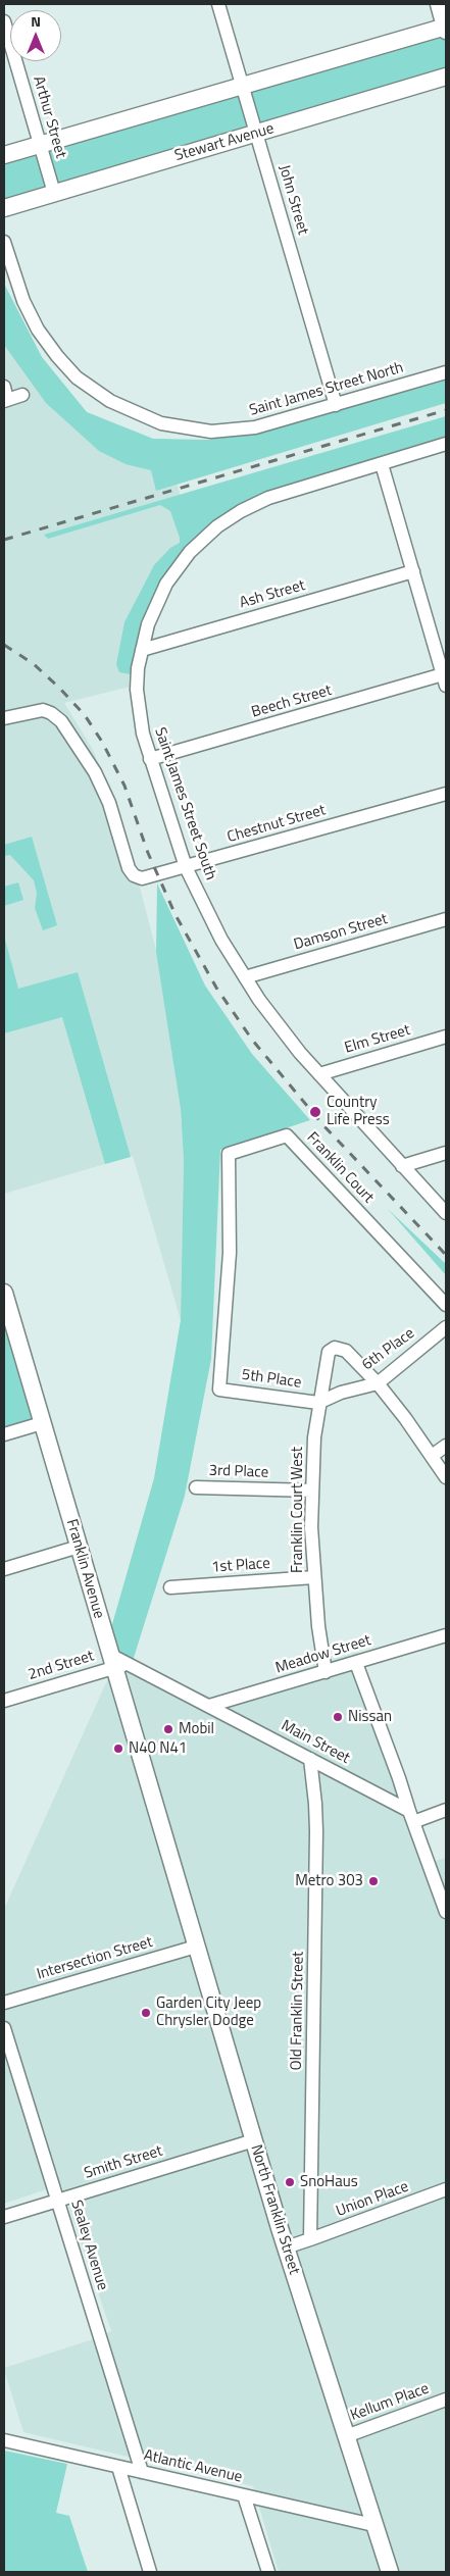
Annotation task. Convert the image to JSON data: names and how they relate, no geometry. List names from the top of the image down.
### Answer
{
  "streets": {
    "main road": ["Stewart Avenue", "Franklin Avenue", "North Franklin Street"],
    "street": [
      "Arthur Street",
      "John Street",
      "Saint James Street North",
      "Ash Street",
      "Beech Street",
      "Saint James Street South",
      "Chestnut Street",
      "Damson Street",
      "Elm Street",
      "Franklin Court",
      "6th Place",
      "5th Place",
      "3rd Place",
      "Franklin Court West",
      "1st Place",
      "Meadow Street",
      "2nd Street",
      "Main Street",
      "Intersection Street",
      "Old Franklin Street",
      "Smith Street",
      "Union Place",
      "Sealey Avenue",
      "Kellum Place",
      "Atlantic Avenue"
    ]
  },
  "crossings": [
    ["Arthur Street", "Stewart Avenue"],
    ["Stewart Avenue", "John Street"],
    ["John Street", "Saint James Street North"],
    ["Ash Street", "Saint James Street South"],
    ["Beech Street", "Saint James Street South"],
    ["Saint James Street South", "Chestnut Street"],
    ["Saint James Street South", "Damson Street"],
    ["Saint James Street South", "Elm Street"],
    ["Franklin Court", "5th Place"],
    ["6th Place", "5th Place"],
    ["6th Place", "Franklin Court West"],
    ["5th Place", "Franklin Court West"],
    ["3rd Place", "Franklin Court West"],
    ["Franklin Court West", "1st Place"],
    ["Franklin Court West", "Meadow Street"],
    ["Franklin Avenue", "2nd Street"],
    ["Franklin Avenue", "Main Street"],
    ["Franklin Avenue", "North Franklin Street"],
    ["Meadow Street", "Main Street"],
    ["2nd Street", "Main Street"],
    ["Main Street", "Old Franklin Street"],
    ["Intersection Street", "North Franklin Street"],
    ["Old Franklin Street", "Union Place"],
    ["Smith Street", "North Franklin Street"],
    ["Smith Street", "Sealey Avenue"],
    ["North Franklin Street", "Kellum Place"],
    ["North Franklin Street", "Atlantic Avenue"],
    ["Sealey Avenue", "Atlantic Avenue"]
  ],
  "places": [
    "Country Life Press",
    "Nissan",
    "Mobil",
    "N40 N41",
    "Metro 303",
    "Garden City Jeep Chrysler Dodge",
    "SnoHaus"
  ],
  "north": "top"
}
